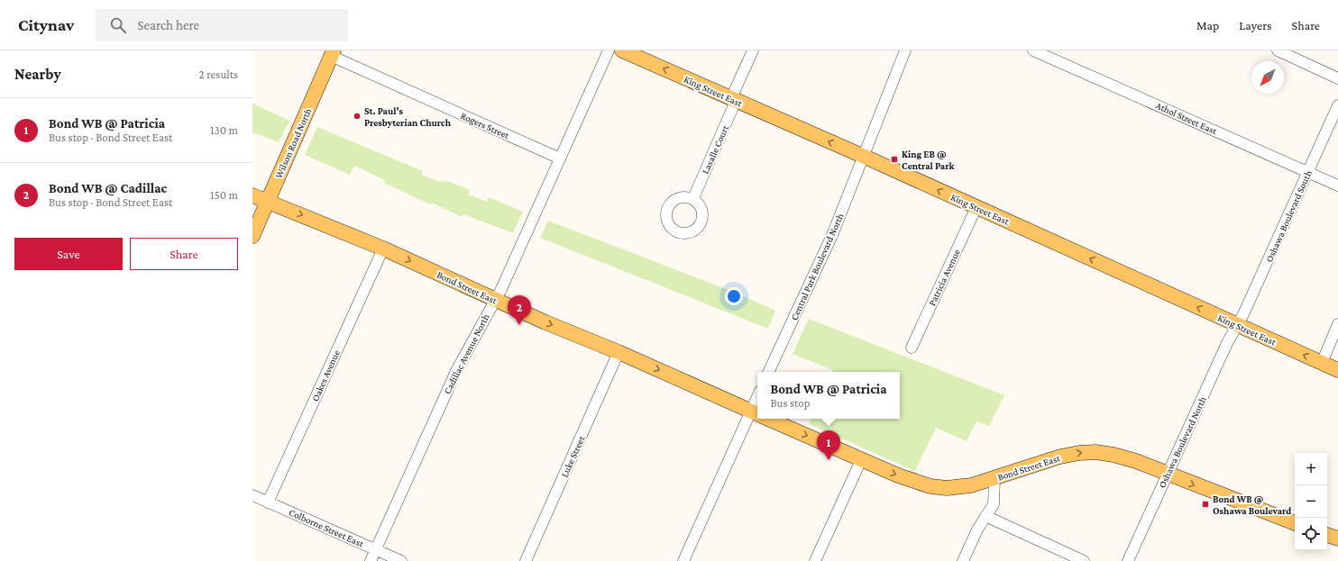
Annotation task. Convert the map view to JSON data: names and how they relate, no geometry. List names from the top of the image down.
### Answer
{
  "streets": {
    "main road": ["King Street East", "Wilson Road North", "Bond Street East"],
    "street": [
      "Athol Street East",
      "Rogers Street",
      "Lasalle Court",
      "Oshawa Boulevard South",
      "Central Park Boulevard North",
      "Patricia Avenue",
      "Cadillac Avenue North",
      "Oakes Avenue",
      "Oshawa Boulevard North",
      "Luke Street",
      "Colborne Street East"
    ]
  },
  "crossings": [
    ["King Street East", "Lasalle Court"],
    ["King Street East", "Oshawa Boulevard South"],
    ["King Street East", "Central Park Boulevard North"],
    ["King Street East", "Patricia Avenue"],
    ["King Street East", "Oshawa Boulevard North"],
    ["Athol Street East", "Oshawa Boulevard South"],
    ["Rogers Street", "Wilson Road North"],
    ["Rogers Street", "Cadillac Avenue North"],
    ["Wilson Road North", "Bond Street East"],
    ["Oshawa Boulevard South", "Oshawa Boulevard North"],
    ["Bond Street East", "Cadillac Avenue North"],
    ["Bond Street East", "Oakes Avenue"],
    ["Bond Street East", "Oshawa Boulevard North"],
    ["Bond Street East", "Luke Street"],
    ["Cadillac Avenue North", "Colborne Street East"],
    ["Oakes Avenue", "Colborne Street East"]
  ],
  "one_way": ["King Street East", "Bond Street East"],
  "places": {
    "other": ["St. Paul's Presbyterian Church"],
    "transit": ["King EB @ Central Park", "Bond WB @ Oshawa Boulevard"]
  },
  "north": "bottom left",
  "page": {
    "header": "Citynav",
    "search": "Search here",
    "nav": ["Map", "Layers", "Share"],
    "heading": ["Nearby", "2 results"],
    "list": [
      {
        "mark": "1",
        "name": "Bond WB @ Patricia",
        "note": "Bus stop · Bond Street East",
        "value": "130 m"
      },
      {
        "mark": "2",
        "name": "Bond WB @ Cadillac",
        "note": "Bus stop · Bond Street East",
        "value": "150 m"
      }
    ],
    "buttons": ["Save", "Share"],
    "pins": ["2", "1"],
    "popup": ["Bond WB @ Patricia", "Bus stop"],
    "map_buttons": ["+", "−"]
  }
}
